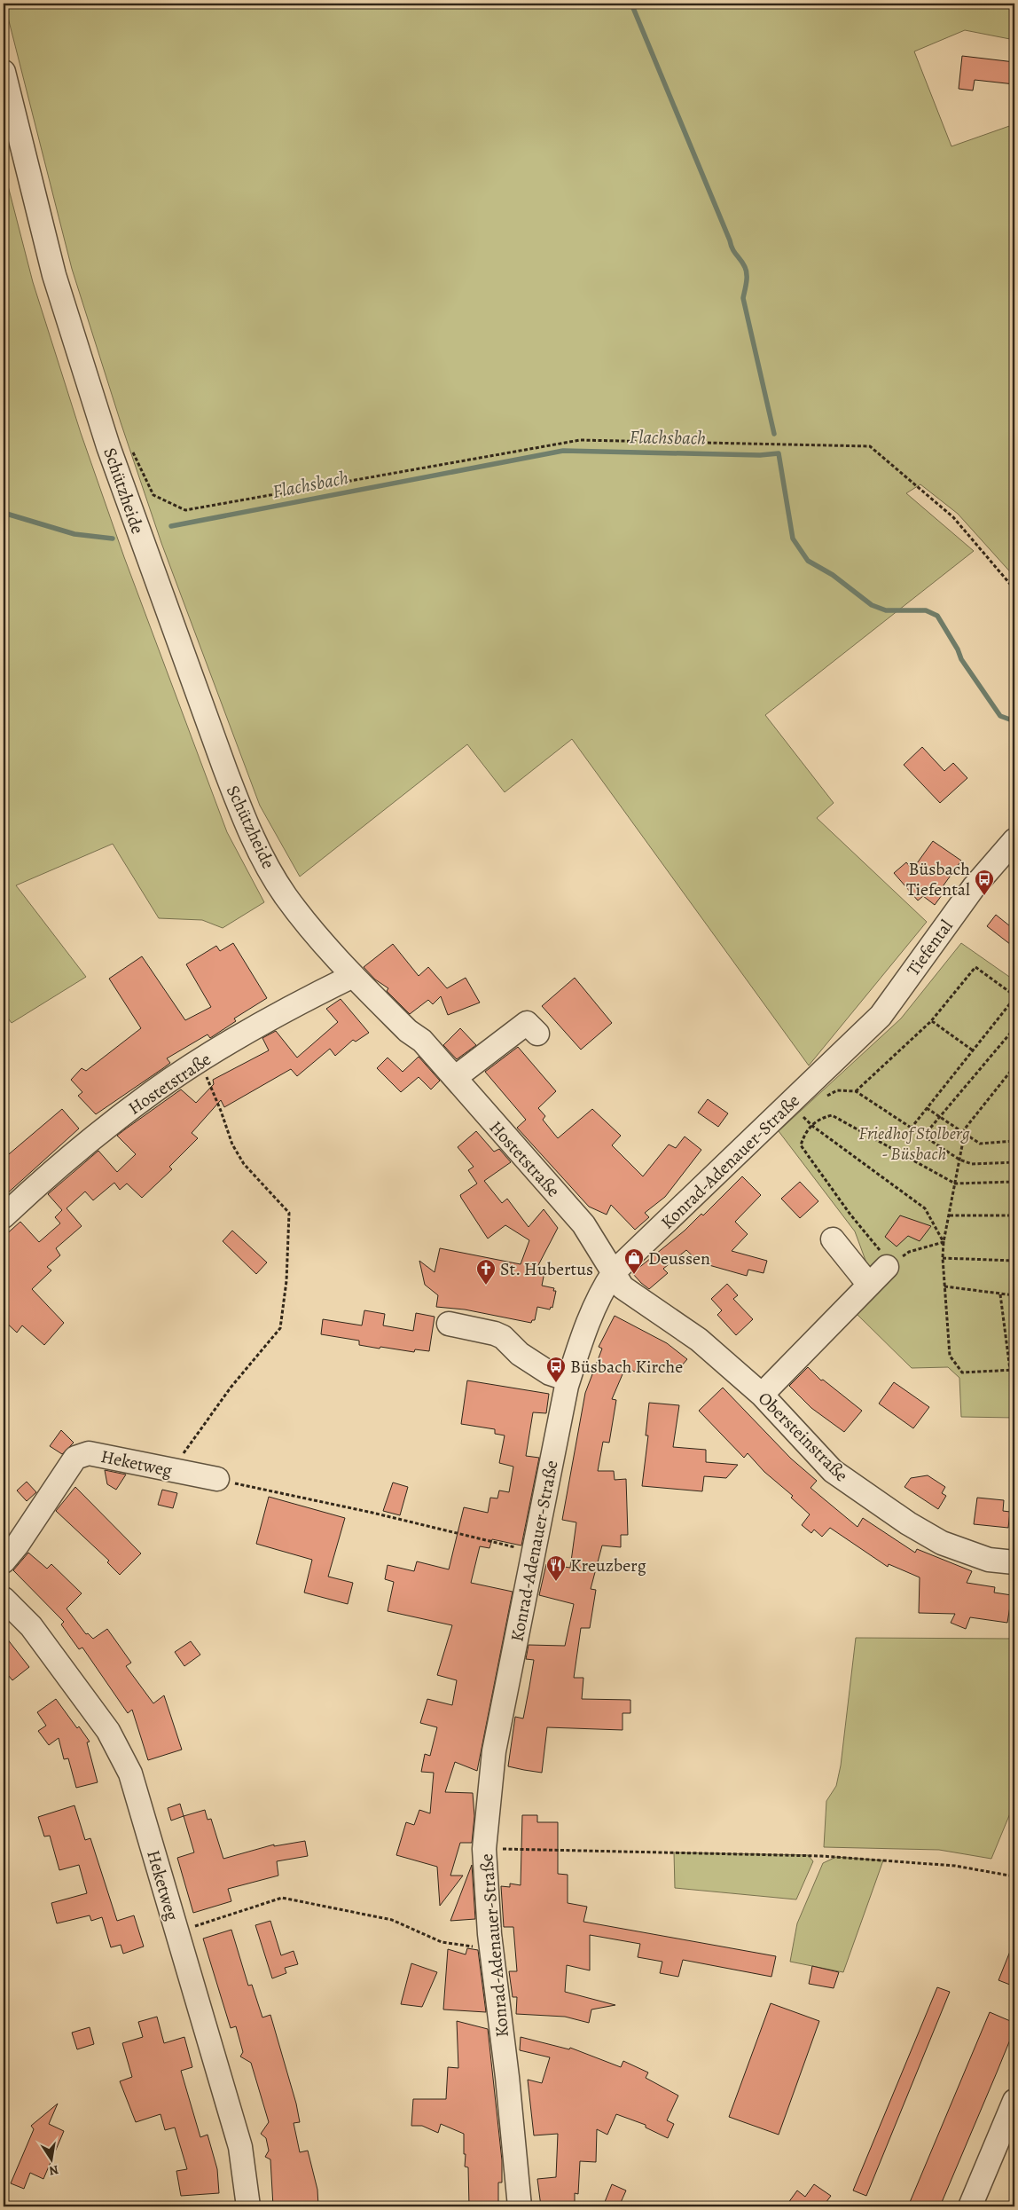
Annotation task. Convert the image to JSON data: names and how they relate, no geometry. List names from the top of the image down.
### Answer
{
  "streets": {
    "street": [
      "Schützheide",
      "Tiefental",
      "Hostetstraße",
      "Konrad-Adenauer-Straße",
      "Obersteinstraße",
      "Heketweg"
    ]
  },
  "crossings": [
    ["Schützheide", "Hostetstraße"],
    ["Tiefental", "Konrad-Adenauer-Straße"],
    ["Hostetstraße", "Konrad-Adenauer-Straße"],
    ["Hostetstraße", "Obersteinstraße"],
    ["Konrad-Adenauer-Straße", "Obersteinstraße"]
  ],
  "water": ["Flachsbach"],
  "parks": ["Friedhof Stolberg - Büsbach"],
  "places": {
    "bus stop": ["Büsbach Tiefental", "Büsbach Kirche"],
    "shop": ["Deussen"],
    "church": ["St. Hubertus"],
    "restaurant": ["Kreuzberg"]
  },
  "north": "bottom"
}
